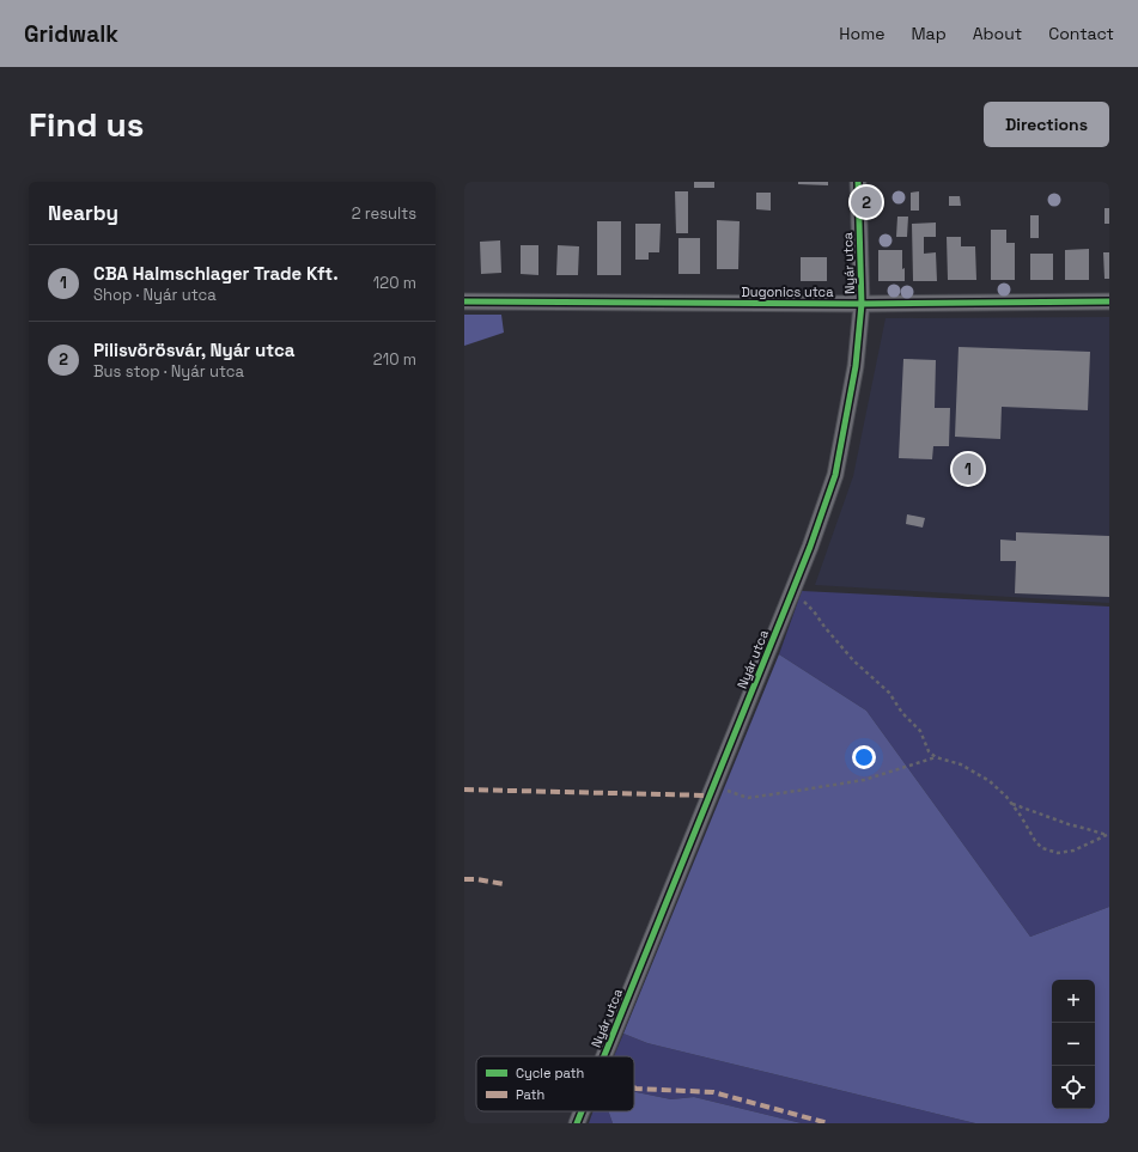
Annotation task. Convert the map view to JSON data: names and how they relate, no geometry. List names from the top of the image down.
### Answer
{
  "streets": {
    "street": ["Nyár utca", "Dugonics utca"]
  },
  "crossings": [
    ["Nyár utca", "Dugonics utca"]
  ],
  "legend": ["Cycle path", "Path"],
  "page": {
    "header": "Gridwalk",
    "nav": [
      "Home",
      "Map",
      "About",
      "Contact"
    ],
    "buttons": "Directions",
    "title": "Find us",
    "heading": ["Nearby", "2 results"],
    "pins": ["2", "1"],
    "list": [
      {
        "mark": "1",
        "name": "CBA Halmschlager Trade Kft.",
        "note": "Shop · Nyár utca",
        "value": "120 m"
      },
      {
        "mark": "2",
        "name": "Pilisvörösvár, Nyár utca",
        "note": "Bus stop · Nyár utca",
        "value": "210 m"
      }
    ],
    "map_buttons": ["+", "−"]
  }
}
